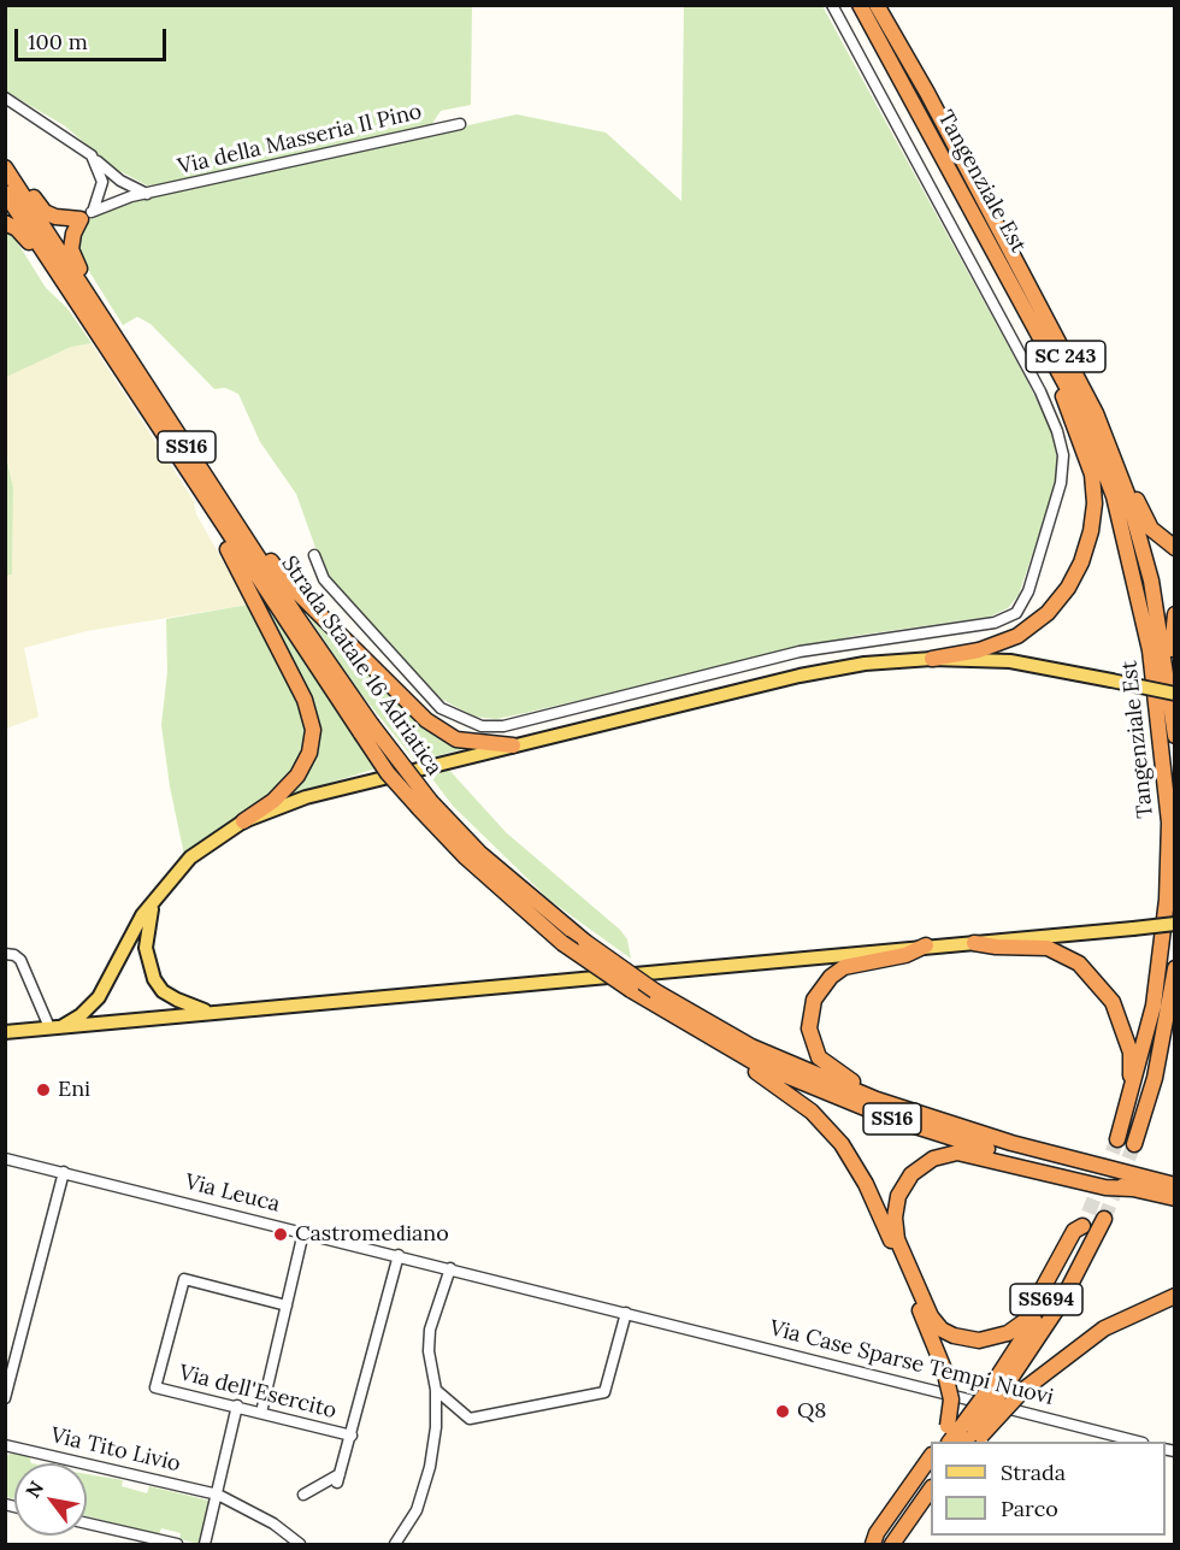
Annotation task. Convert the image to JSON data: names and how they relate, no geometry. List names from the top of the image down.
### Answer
{
  "streets": {
    "highway": [
      "Tangenziale Est",
      "SC 243",
      "SS16",
      "Strada Statale 16 Adriatica",
      "SS694"
    ],
    "street": [
      "Via della Masseria Il Pino",
      "Via Leuca",
      "Via Case Sparse Tempi Nuovi",
      "Via dell'Esercito",
      "Via Tito Livio"
    ]
  },
  "crossings": [
    ["Strada Statale 16 Adriatica", "SS694"],
    ["Via Leuca", "Via Case Sparse Tempi Nuovi"]
  ],
  "places": ["Eni", "Castromediano", "Q8"],
  "legend": ["Strada", "Parco"],
  "scale_bar": "100 m",
  "north": "top left"
}
